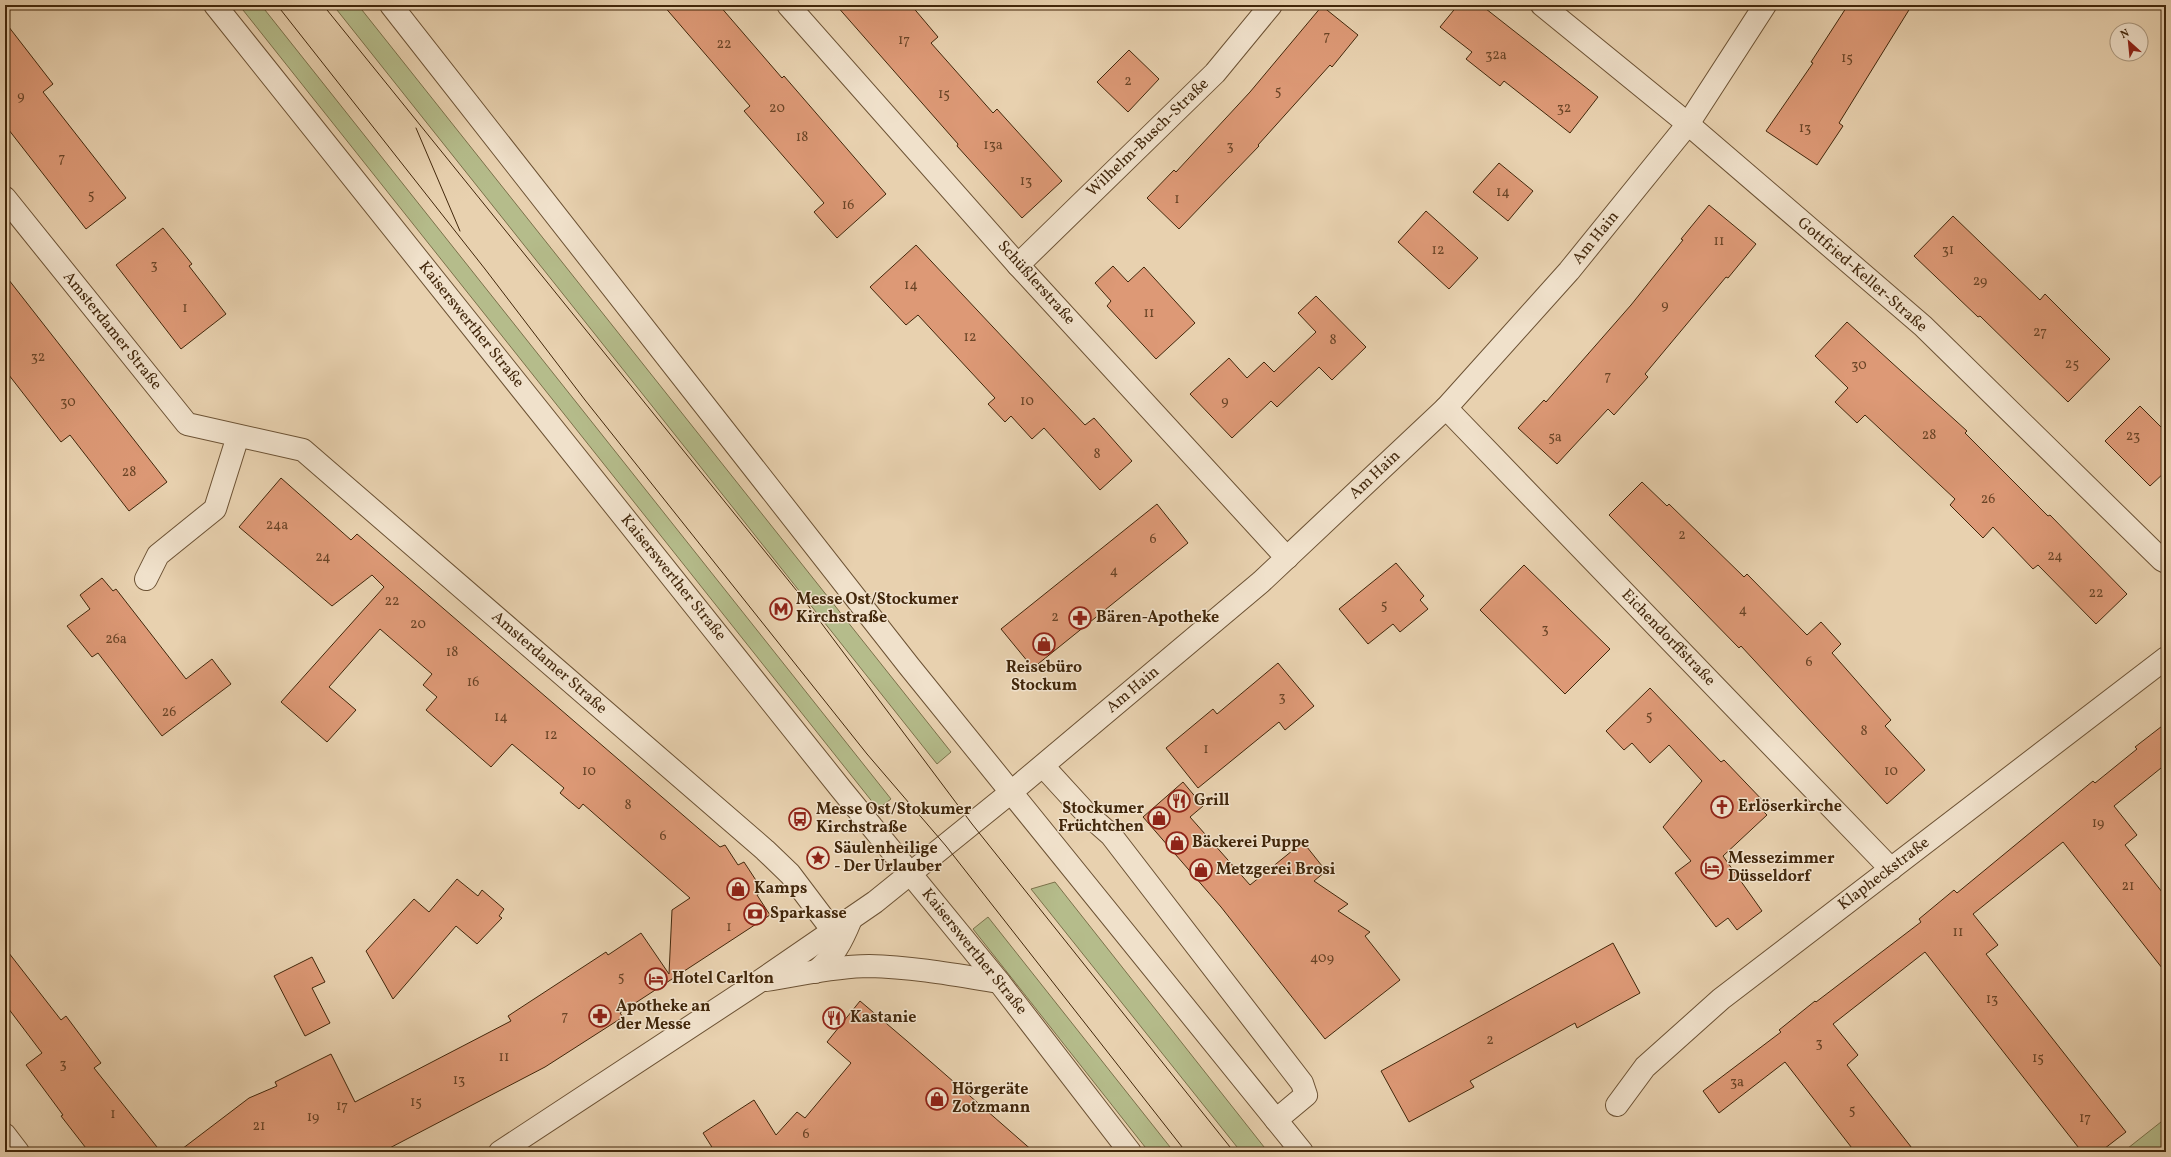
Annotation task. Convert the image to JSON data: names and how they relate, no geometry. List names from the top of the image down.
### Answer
{
  "streets": {
    "street": [
      "Wilhelm-Busch-Straße",
      "Am Hain",
      "Gottfried-Keller-Straße",
      "Schüßlerstraße",
      "Kaiserswerther Straße",
      "Amsterdamer Straße",
      "Eichendorffstraße",
      "Klapheckstraße"
    ]
  },
  "crossings": [
    ["Wilhelm-Busch-Straße", "Schüßlerstraße"],
    ["Am Hain", "Gottfried-Keller-Straße"],
    ["Am Hain", "Schüßlerstraße"],
    ["Am Hain", "Kaiserswerther Straße"],
    ["Am Hain", "Amsterdamer Straße"],
    ["Am Hain", "Eichendorffstraße"],
    ["Eichendorffstraße", "Klapheckstraße"]
  ],
  "places": {
    "metro station": ["Messe Ost/Stockumer Kirchstraße"],
    "pharmacy": ["Bären-Apotheke", "Apotheke an der Messe"],
    "shop": [
      "Reisebüro Stockum",
      "Stockumer Früchtchen",
      "Bäckerei Puppe",
      "Metzgerei Brosi",
      "Kamps",
      "Hörgeräte Zotzmann"
    ],
    "restaurant": ["Grill", "Kastanie"],
    "church": ["Erlöserkirche"],
    "bus stop": ["Messe Ost/Stokumer Kirchstraße"],
    "place": ["Säulenheilige - Der Urlauber"],
    "hotel": ["Messezimmer Düsseldorf", "Hotel Carlton"],
    "bank": ["Sparkasse"]
  },
  "house_numbers": [
    "7",
    "17",
    "22",
    "32a",
    "15",
    "2",
    "5",
    "15",
    "9",
    "20",
    "32",
    "13",
    "18",
    "13a",
    "3",
    "7",
    "13",
    "14",
    "5",
    "1",
    "16",
    "11",
    "12",
    "31",
    "3",
    "29",
    "14",
    "9",
    "1",
    "11",
    "27",
    "12",
    "8",
    "32",
    "25",
    "30",
    "7",
    "10",
    "9",
    "30",
    "28",
    "23",
    "5a",
    "8",
    "28",
    "26",
    "24a",
    "2",
    "6",
    "24",
    "24",
    "4",
    "22",
    "22",
    "5",
    "4",
    "2",
    "20",
    "3",
    "26a",
    "18",
    "6",
    "16",
    "3",
    "26",
    "5",
    "14",
    "8",
    "12",
    "1",
    "10",
    "10",
    "8",
    "19",
    "6",
    "21",
    "1",
    "11",
    "409",
    "5",
    "13",
    "7",
    "2",
    "3",
    "11",
    "15",
    "3",
    "13",
    "3a",
    "15",
    "17",
    "5",
    "1",
    "19",
    "17",
    "21",
    "6"
  ],
  "north": "top left"
}
